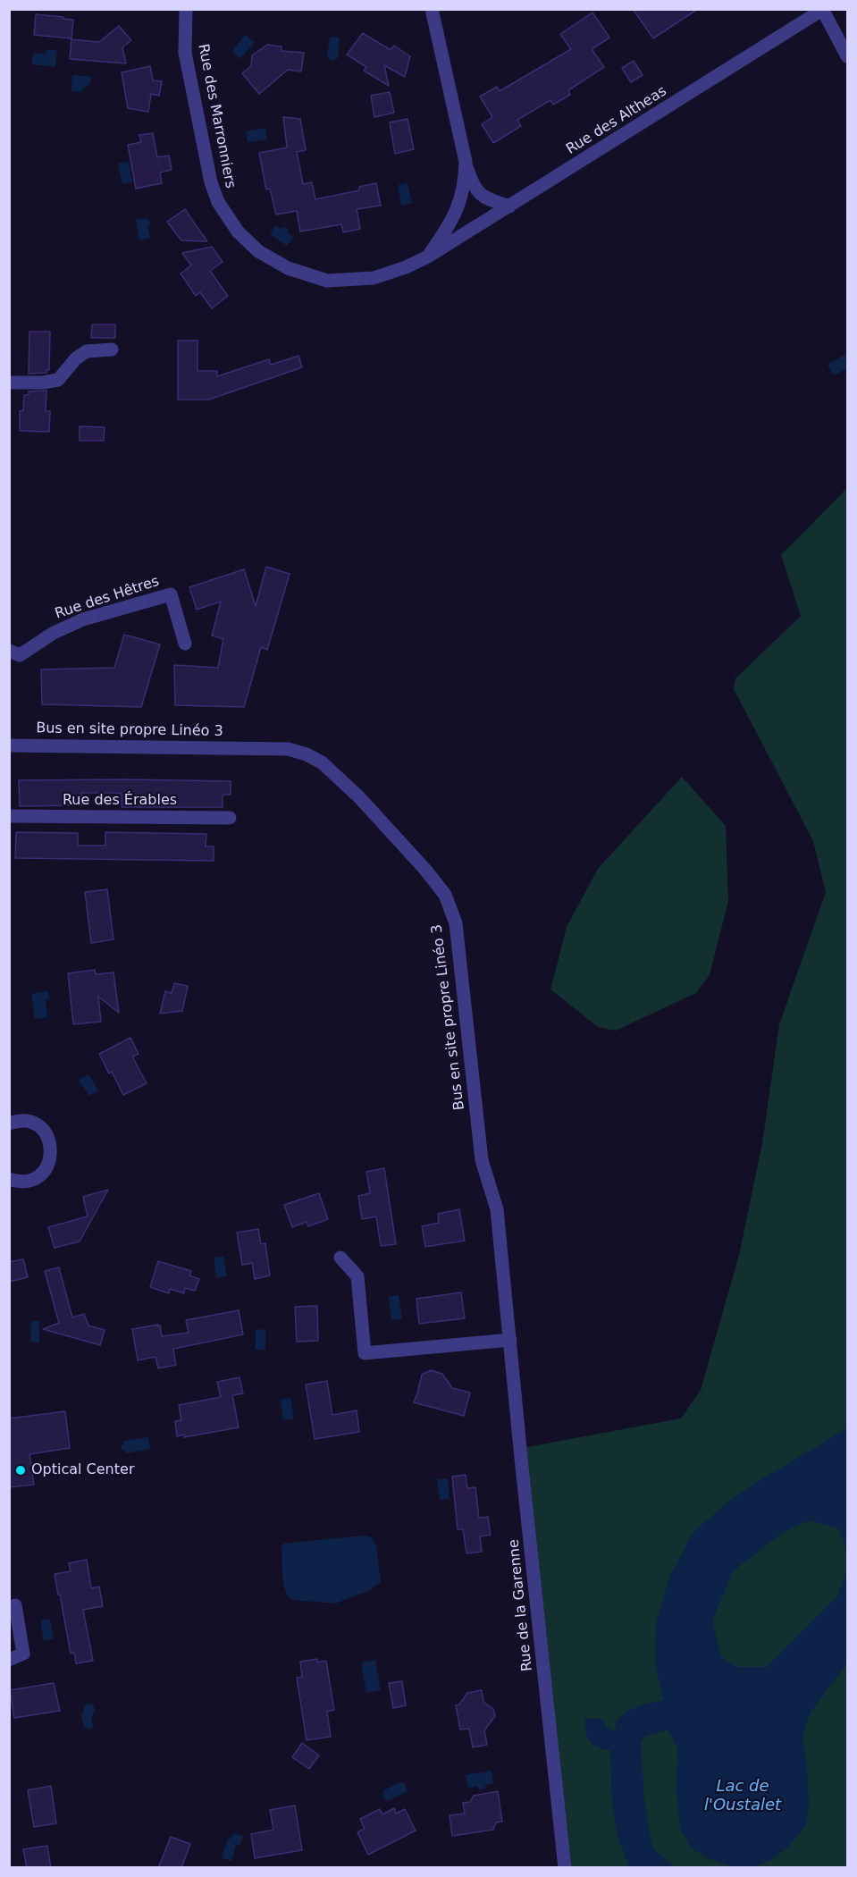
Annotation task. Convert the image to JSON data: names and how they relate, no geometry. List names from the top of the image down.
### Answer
{
  "streets": {
    "street": [
      "Rue des Marronniers",
      "Rue des Altheas",
      "Rue des Hêtres",
      "Bus en site propre Linéo 3",
      "Rue des Érables",
      "Rue de la Garenne"
    ]
  },
  "crossings": [
    ["Rue des Marronniers", "Rue des Altheas"],
    ["Bus en site propre Linéo 3", "Rue de la Garenne"]
  ],
  "water": ["Lac de l'Oustalet"],
  "places": ["Optical Center"]
}
